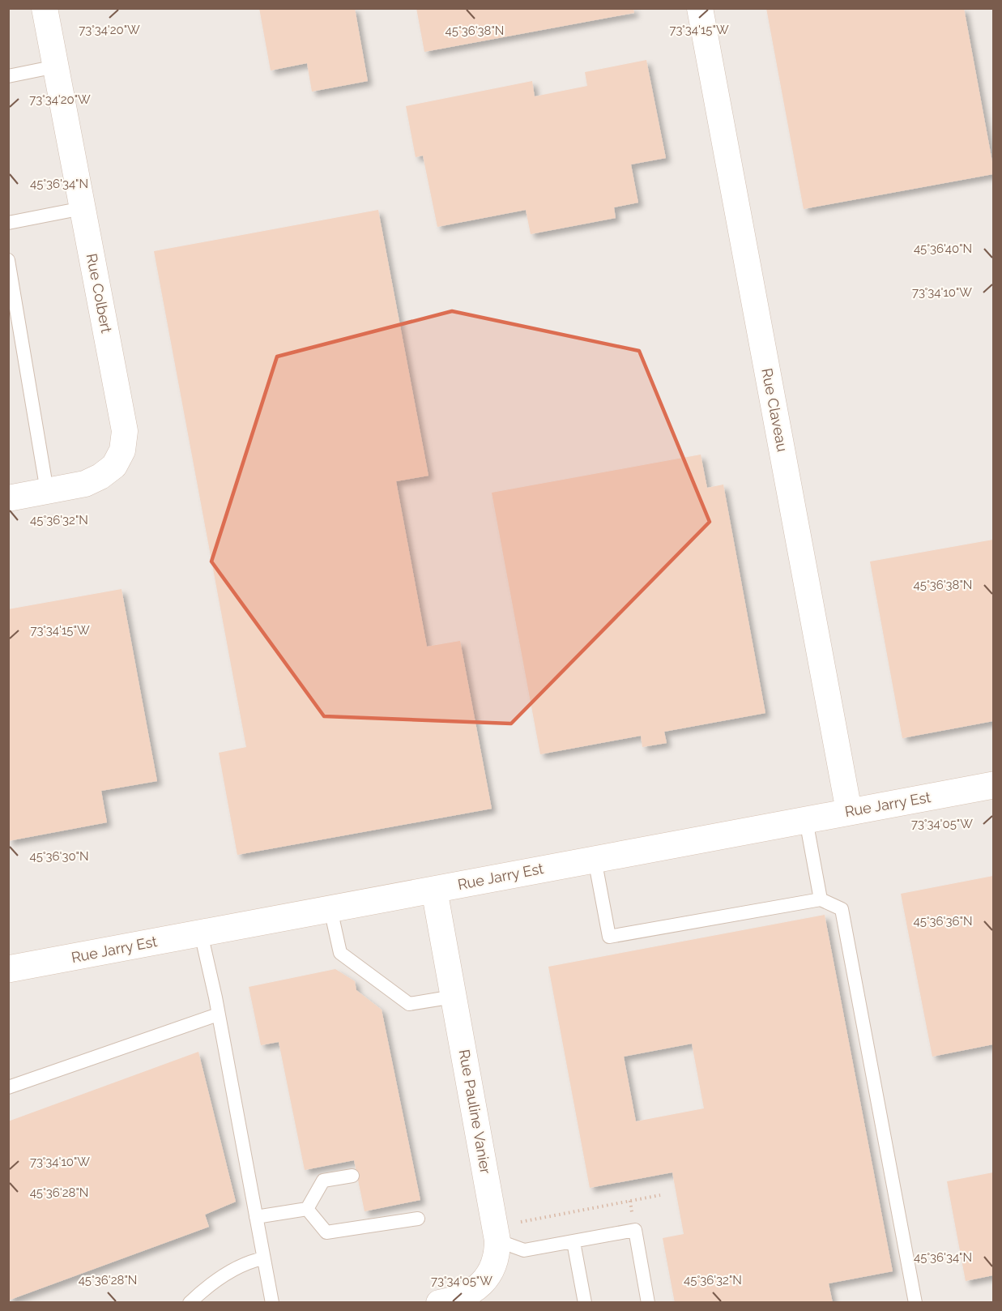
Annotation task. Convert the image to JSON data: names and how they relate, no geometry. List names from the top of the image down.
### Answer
{
  "streets": {
    "street": [
      "Rue Colbert",
      "Rue Claveau",
      "Rue Jarry Est",
      "Rue Pauline Vanier"
    ]
  },
  "crossings": [
    ["Rue Claveau", "Rue Jarry Est"],
    ["Rue Jarry Est", "Rue Pauline Vanier"]
  ],
  "coordinates": [
    "73°34'20\"W",
    "73°34'15\"W",
    "45°36'38\"N",
    "45°36'34\"N",
    "45°36'40\"N",
    "73°34'10\"W",
    "45°36'32\"N",
    "73°34'05\"W",
    "45°36'30\"N",
    "45°36'36\"N",
    "45°36'28\"N"
  ]
}
